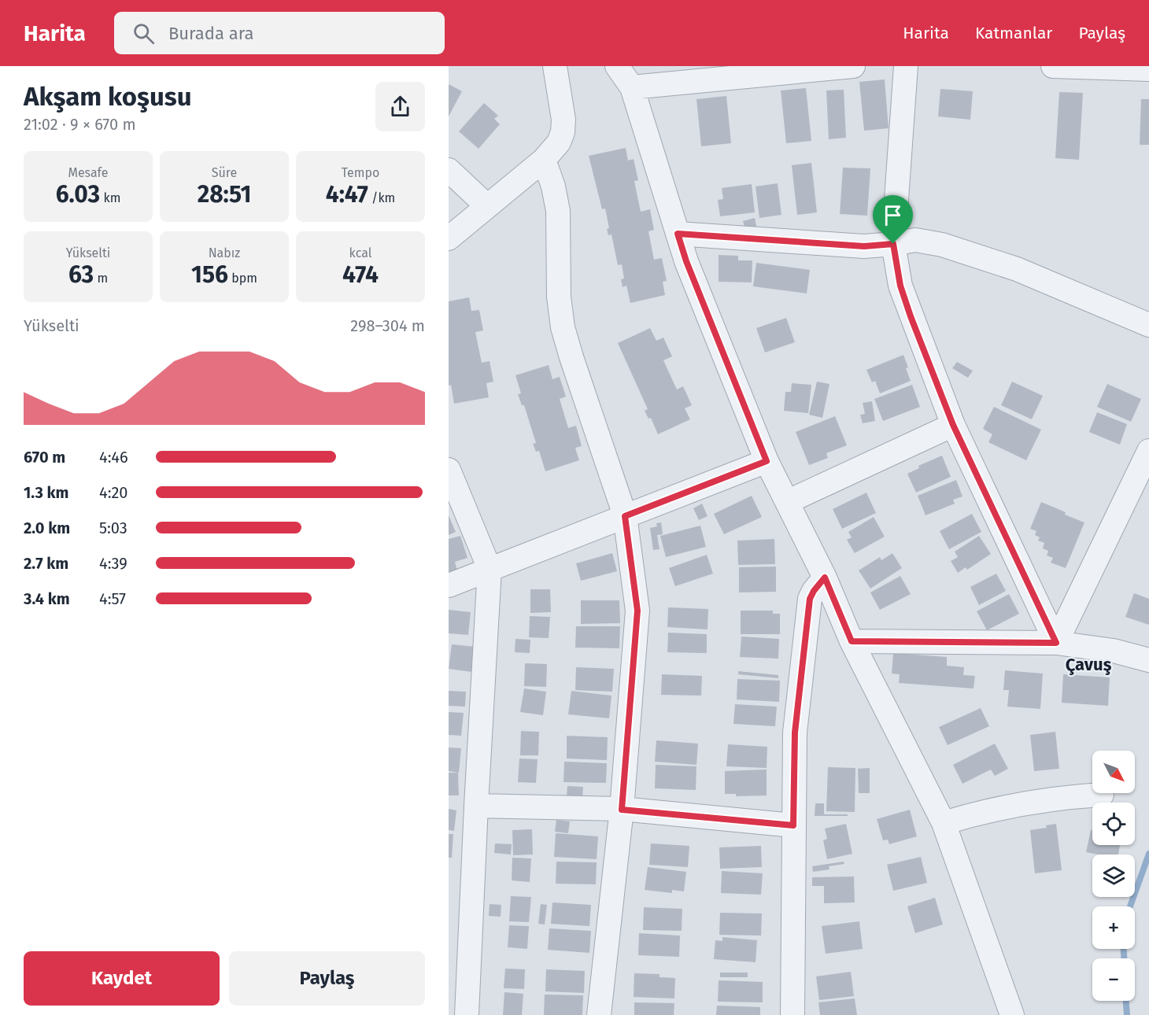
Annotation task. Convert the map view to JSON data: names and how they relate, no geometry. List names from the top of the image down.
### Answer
{
  "districts": ["Çavuş"],
  "north": "bottom right",
  "page": {
    "header": "Harita",
    "search": "Burada ara",
    "nav": ["Harita", "Katmanlar", "Paylaş"],
    "heading": ["Akşam koşusu", "21:02 · 9 × 670 m"],
    "stats": [
      ["Mesafe", "6.03 km"],
      ["Süre", "28:51"],
      ["Tempo", "4:47 /km"],
      ["Yükselti", "63 m"],
      ["Nabız", "156 bpm"],
      ["kcal", "474"]
    ],
    "chart": ["Yükselti", "298–304 m"],
    "list": [
      {
        "name": "670 m",
        "note": "4:46"
      },
      {
        "name": "1.3 km",
        "note": "4:20"
      },
      {
        "name": "2.0 km",
        "note": "5:03"
      },
      {
        "name": "2.7 km",
        "note": "4:39"
      },
      {
        "name": "3.4 km",
        "note": "4:57"
      }
    ],
    "map_buttons": ["+", "−"],
    "buttons": ["Kaydet", "Paylaş"]
  }
}
